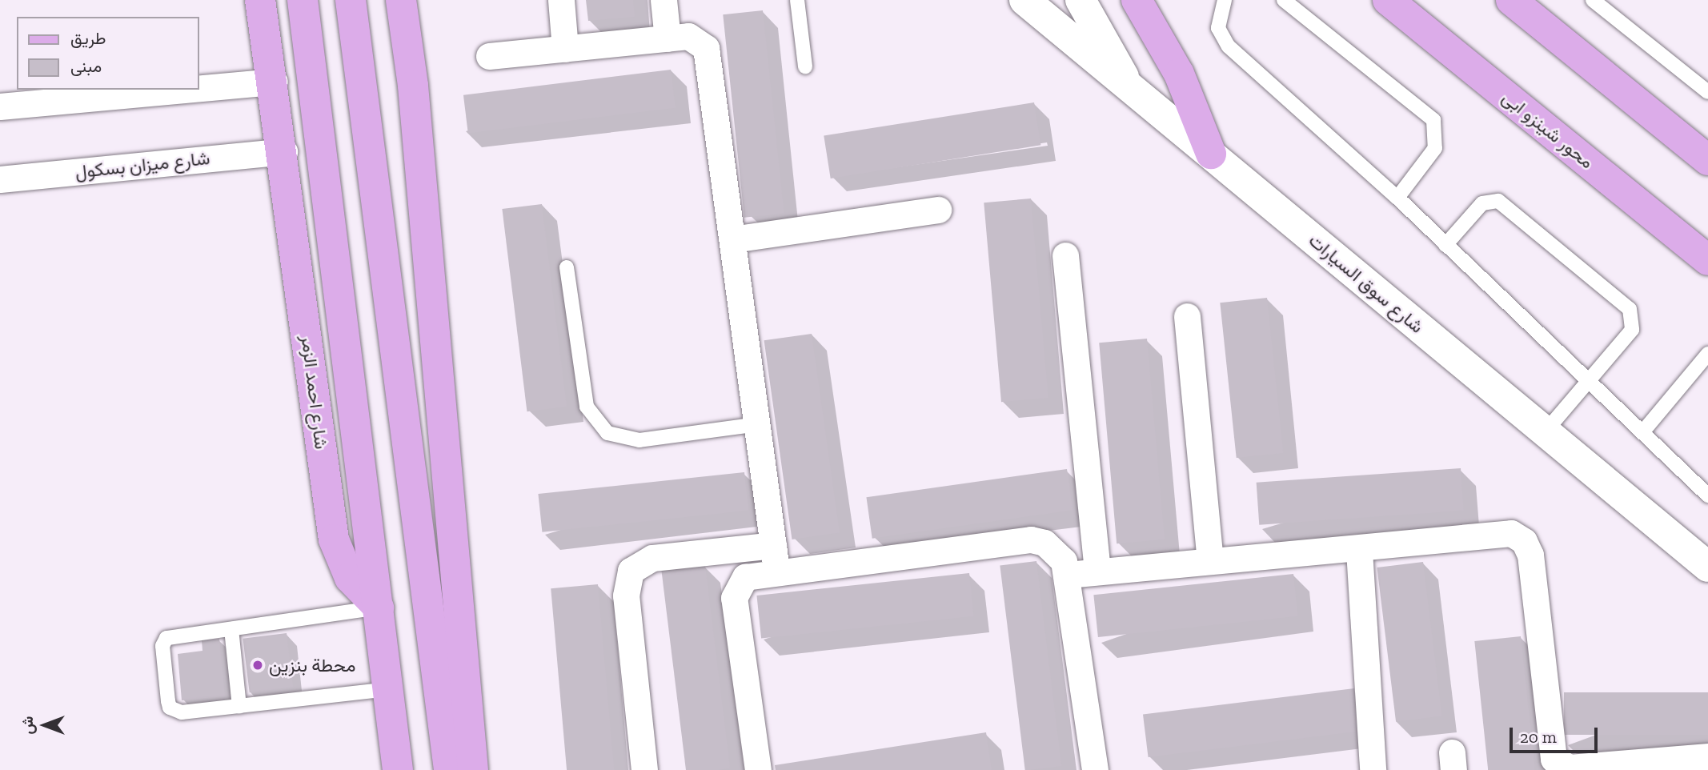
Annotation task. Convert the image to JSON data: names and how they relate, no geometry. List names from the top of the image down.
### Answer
{
  "streets": {
    "main road": ["محور شينزو ابى", "شارع احمد الزمر"],
    "street": ["شارع ميزان بسكول", "شارع سوق السيارات"]
  },
  "crossings": [
    ["شارع ميزان بسكول", "شارع احمد الزمر"]
  ],
  "places": ["محطة بنزين"],
  "legend": ["طريق", "مبنى"],
  "scale_bar": "20 m",
  "north": "left"
}
